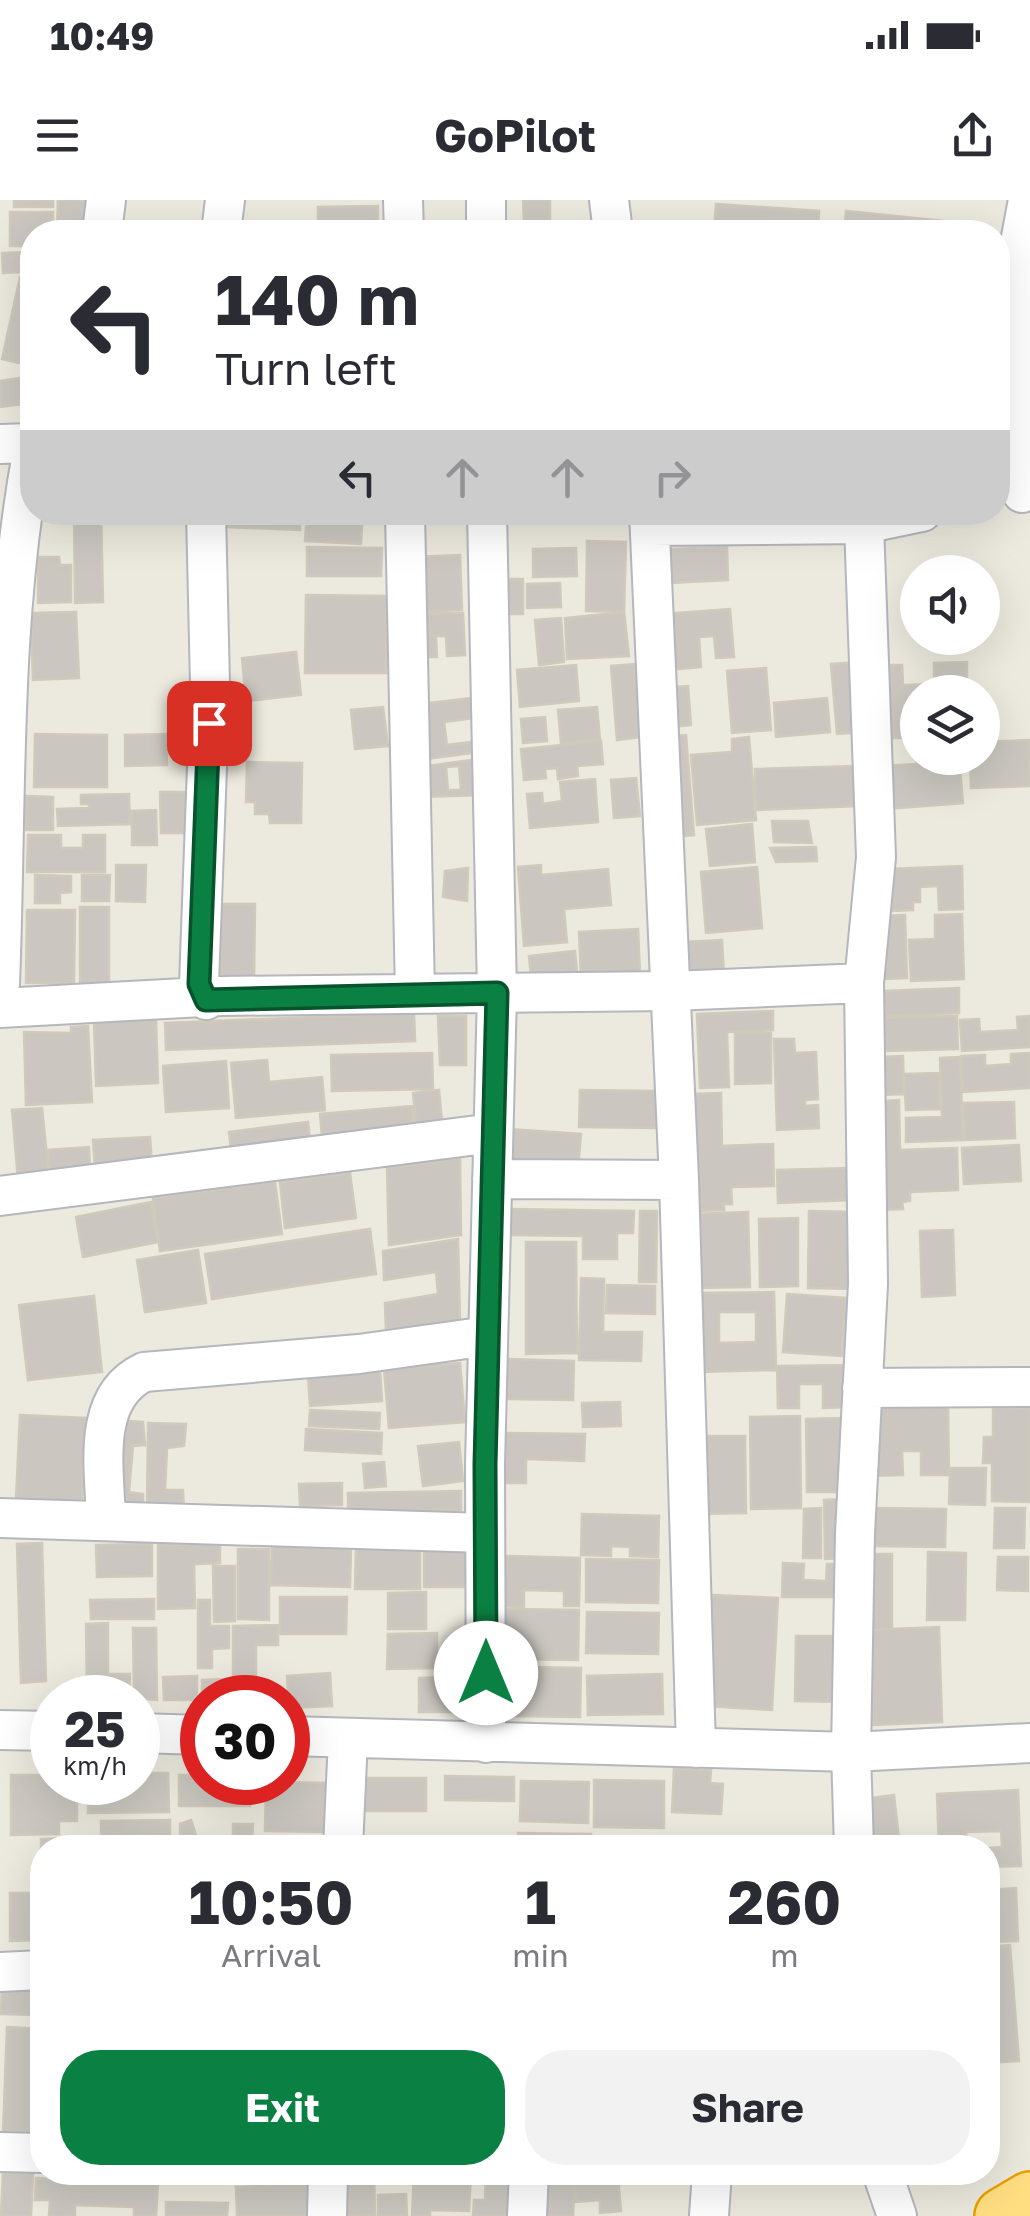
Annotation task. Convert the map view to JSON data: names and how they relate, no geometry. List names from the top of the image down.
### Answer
{
  "page": {
    "status": "10:49",
    "header": "GoPilot",
    "turn": ["140 m", "Turn left"],
    "speed": "25 km/h",
    "limit": "30",
    "eta": [
      "10:50",
      "Arrival",
      "1",
      "min",
      "260",
      "m"
    ],
    "buttons": ["Exit", "Share"]
  }
}
